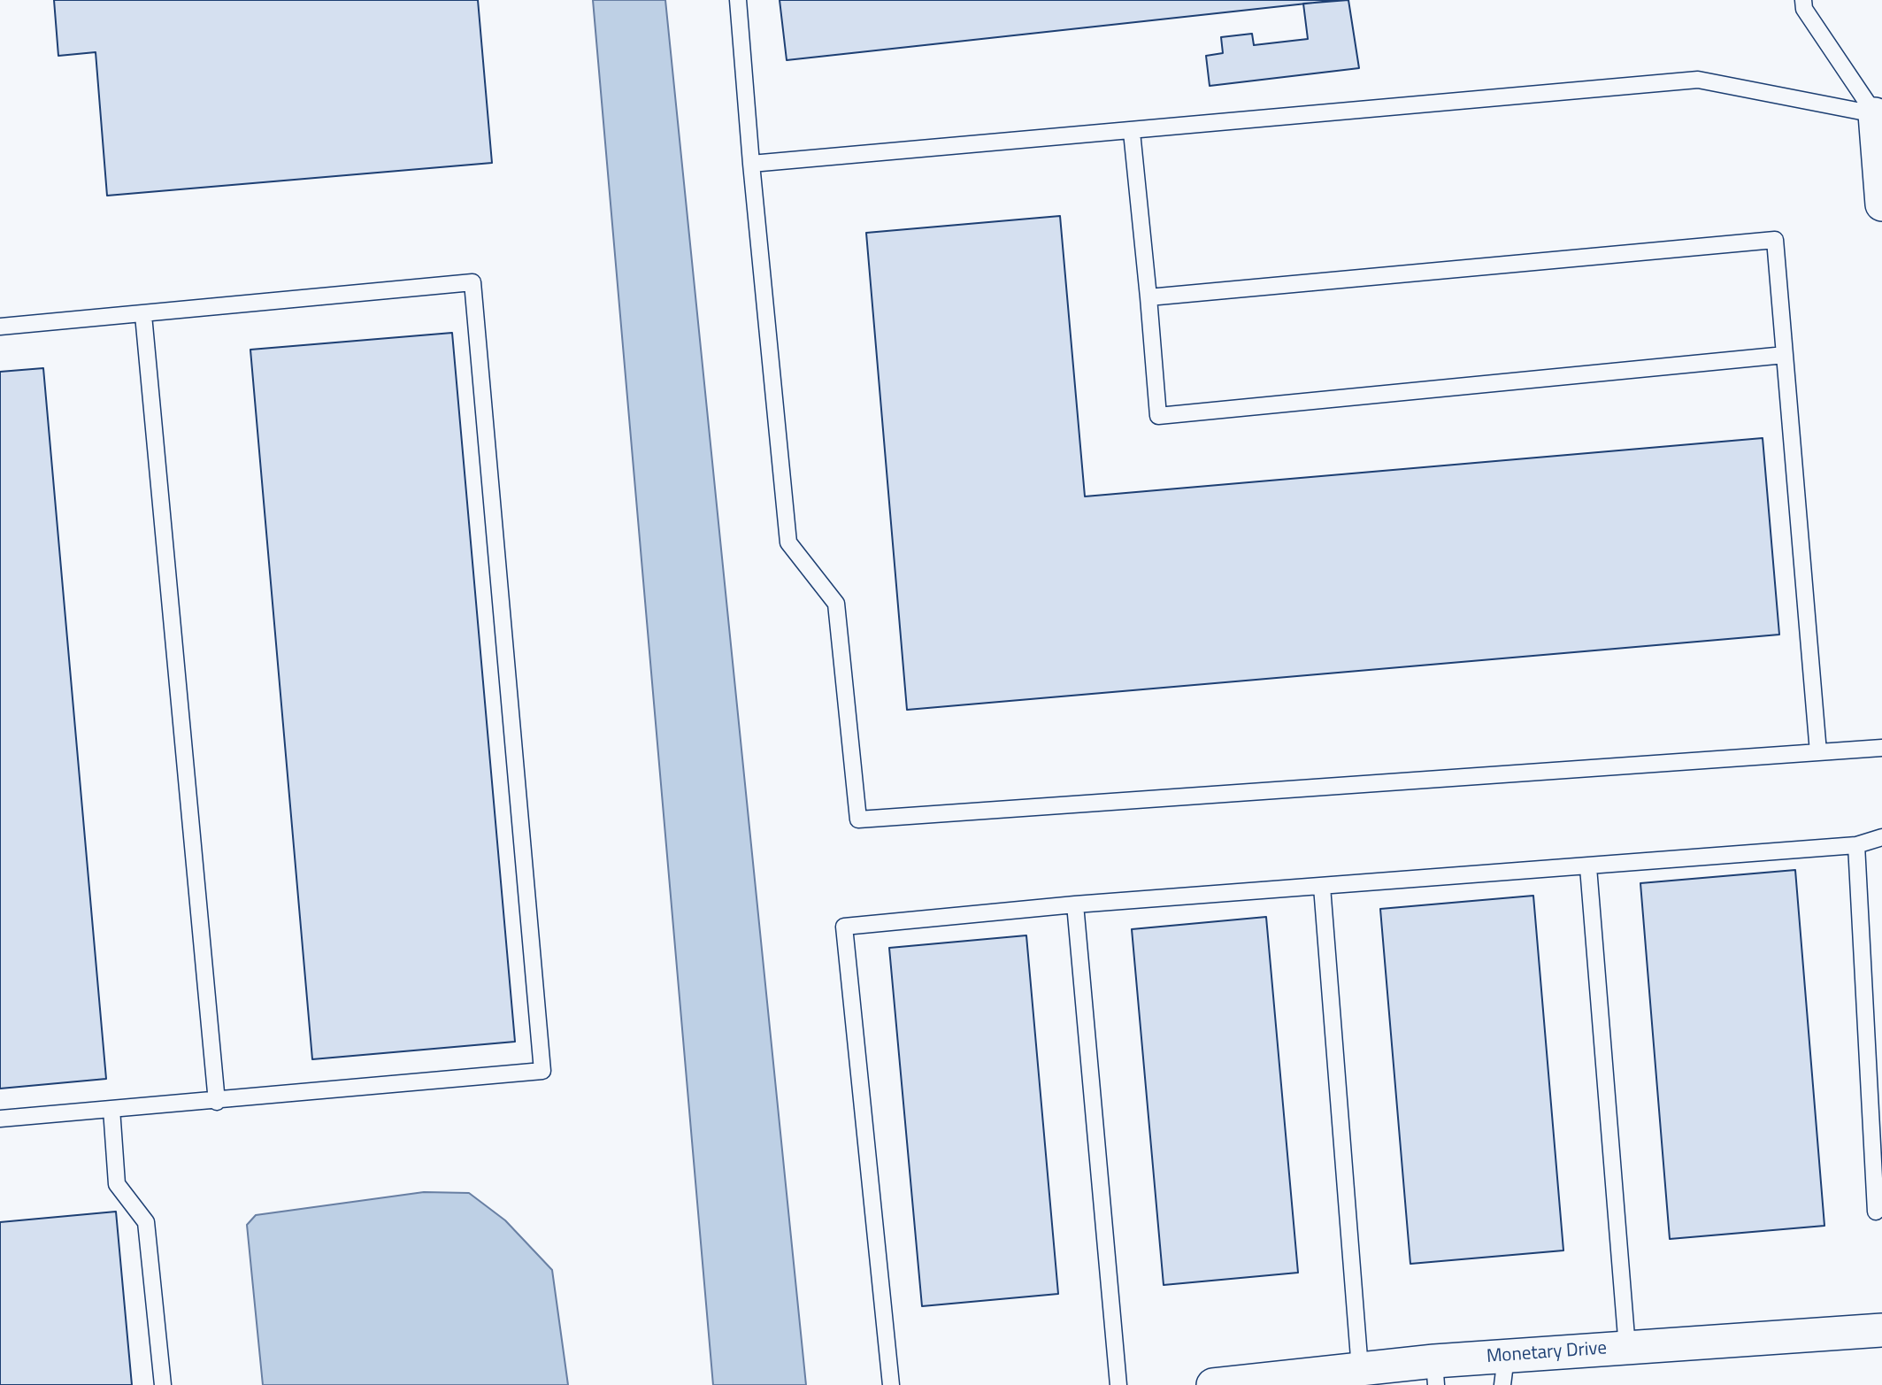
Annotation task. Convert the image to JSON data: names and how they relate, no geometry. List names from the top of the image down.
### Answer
{
  "streets": {
    "street": ["Monetary Drive"]
  }
}
